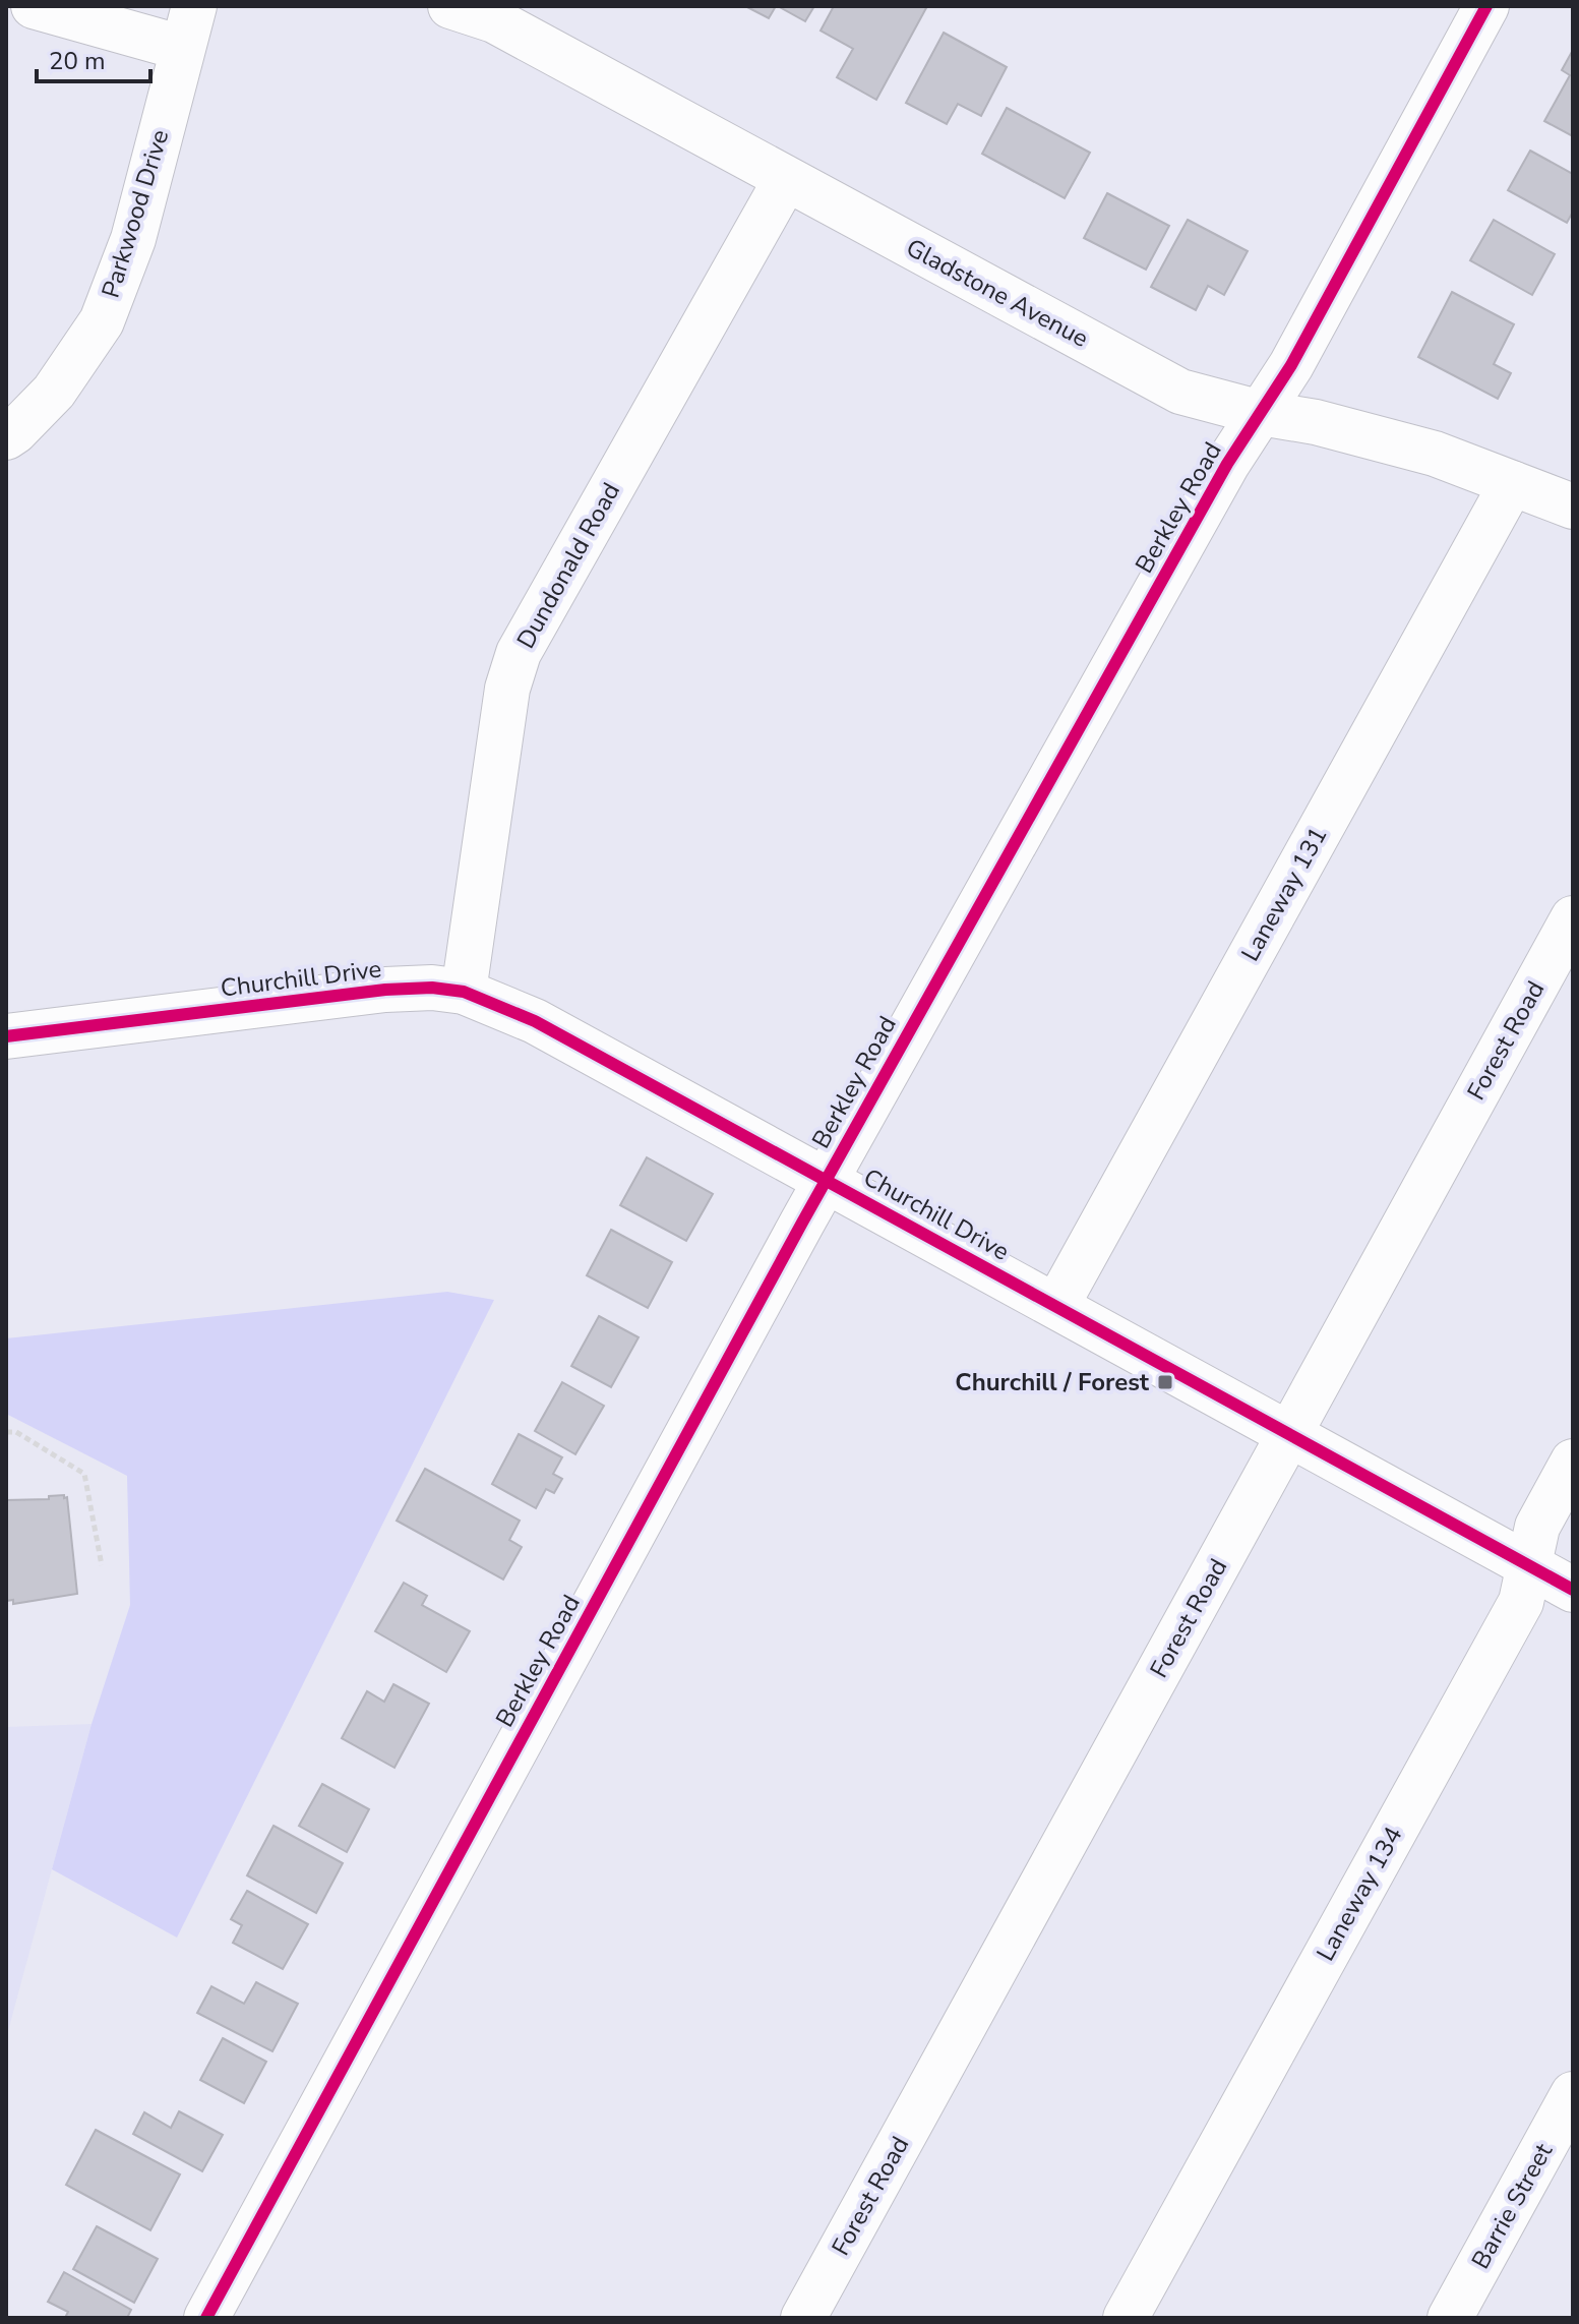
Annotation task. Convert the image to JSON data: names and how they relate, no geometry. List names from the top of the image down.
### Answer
{
  "streets": {
    "street": [
      "Parkwood Drive",
      "Gladstone Avenue",
      "Berkley Road",
      "Dundonald Road",
      "Laneway 131",
      "Churchill Drive",
      "Forest Road",
      "Laneway 134",
      "Barrie Street"
    ]
  },
  "crossings": [
    ["Gladstone Avenue", "Berkley Road"],
    ["Gladstone Avenue", "Dundonald Road"],
    ["Gladstone Avenue", "Laneway 131"],
    ["Berkley Road", "Churchill Drive"],
    ["Dundonald Road", "Churchill Drive"],
    ["Laneway 131", "Churchill Drive"],
    ["Churchill Drive", "Forest Road"],
    ["Churchill Drive", "Laneway 134"]
  ],
  "places": {
    "transit": ["Churchill / Forest"]
  },
  "scale_bar": "20 m"
}
